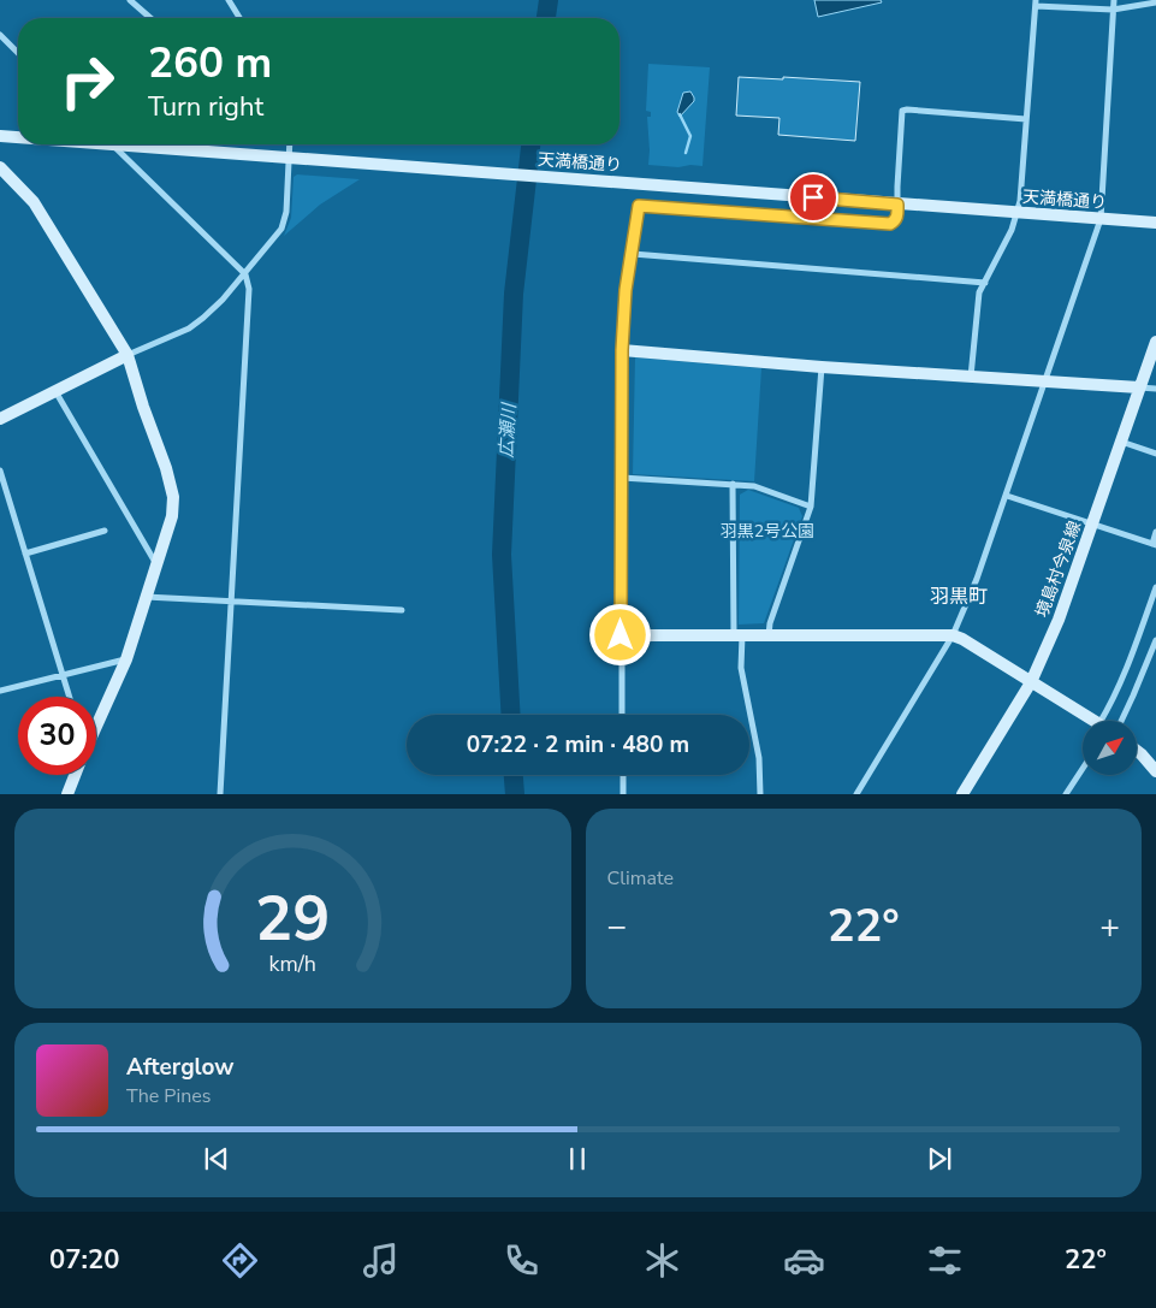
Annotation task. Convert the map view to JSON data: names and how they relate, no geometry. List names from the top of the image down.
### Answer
{
  "streets": {
    "street": ["天満橋通り", "境島村今泉線"]
  },
  "districts": ["羽黒町"],
  "water": ["広瀬川"],
  "parks": ["羽黒2号公園"],
  "north": "top right",
  "page": {
    "turn": ["260 m", "Turn right"],
    "limit": "30",
    "trip": "07:22 · 2 min · 480 m",
    "tile": "Climate",
    "heat": ["−", "22°", "+"],
    "song": ["Afterglow", "The Pines"],
    "tabs": ["07:20", "22°"],
    "gauge": ["29", "km/h"]
  }
}
